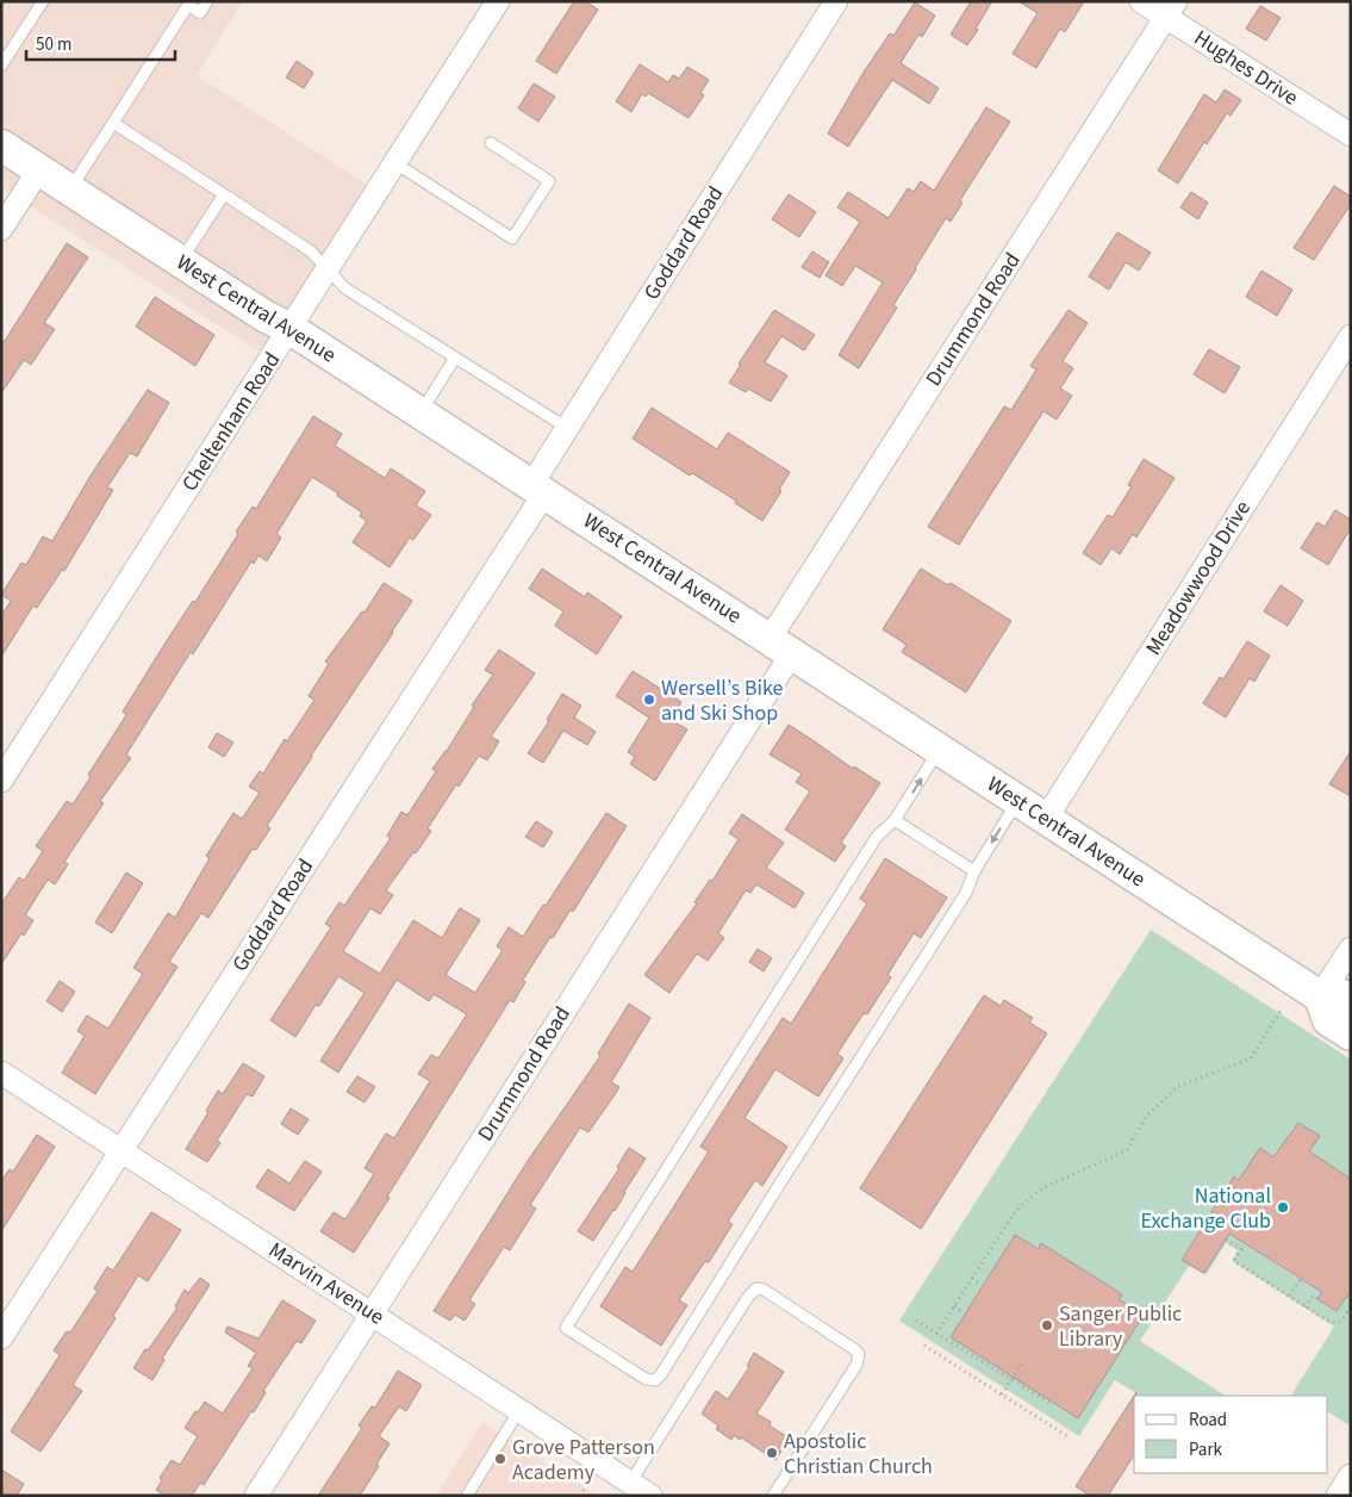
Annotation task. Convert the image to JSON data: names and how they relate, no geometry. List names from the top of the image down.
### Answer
{
  "streets": {
    "main road": ["West Central Avenue"],
    "street": [
      "Hughes Drive",
      "Goddard Road",
      "Drummond Road",
      "Cheltenham Road",
      "Meadowwood Drive",
      "Marvin Avenue"
    ]
  },
  "crossings": [
    ["Hughes Drive", "Drummond Road"],
    ["Goddard Road", "West Central Avenue"],
    ["Goddard Road", "Marvin Avenue"],
    ["West Central Avenue", "Drummond Road"],
    ["West Central Avenue", "Cheltenham Road"],
    ["West Central Avenue", "Meadowwood Drive"],
    ["Drummond Road", "Marvin Avenue"]
  ],
  "places": [
    "Wersell’s Bike and Ski Shop",
    "National Exchange Club",
    "Sanger Public Library",
    "Apostolic Christian Church",
    "Grove Patterson Academy"
  ],
  "legend": ["Road", "Park"],
  "scale_bar": "50 m"
}
